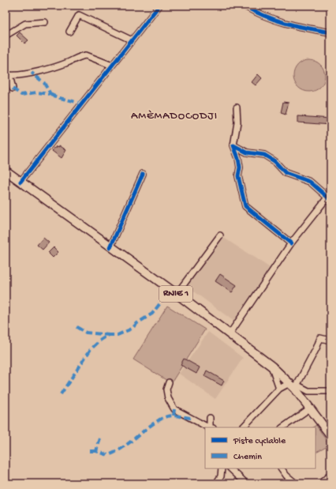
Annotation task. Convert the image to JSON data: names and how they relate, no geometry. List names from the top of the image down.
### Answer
{
  "streets": {
    "highway": ["RNIE 1"]
  },
  "districts": ["AMÈMADOCODJI"],
  "legend": ["Piste cyclable", "Chemin"]
}
